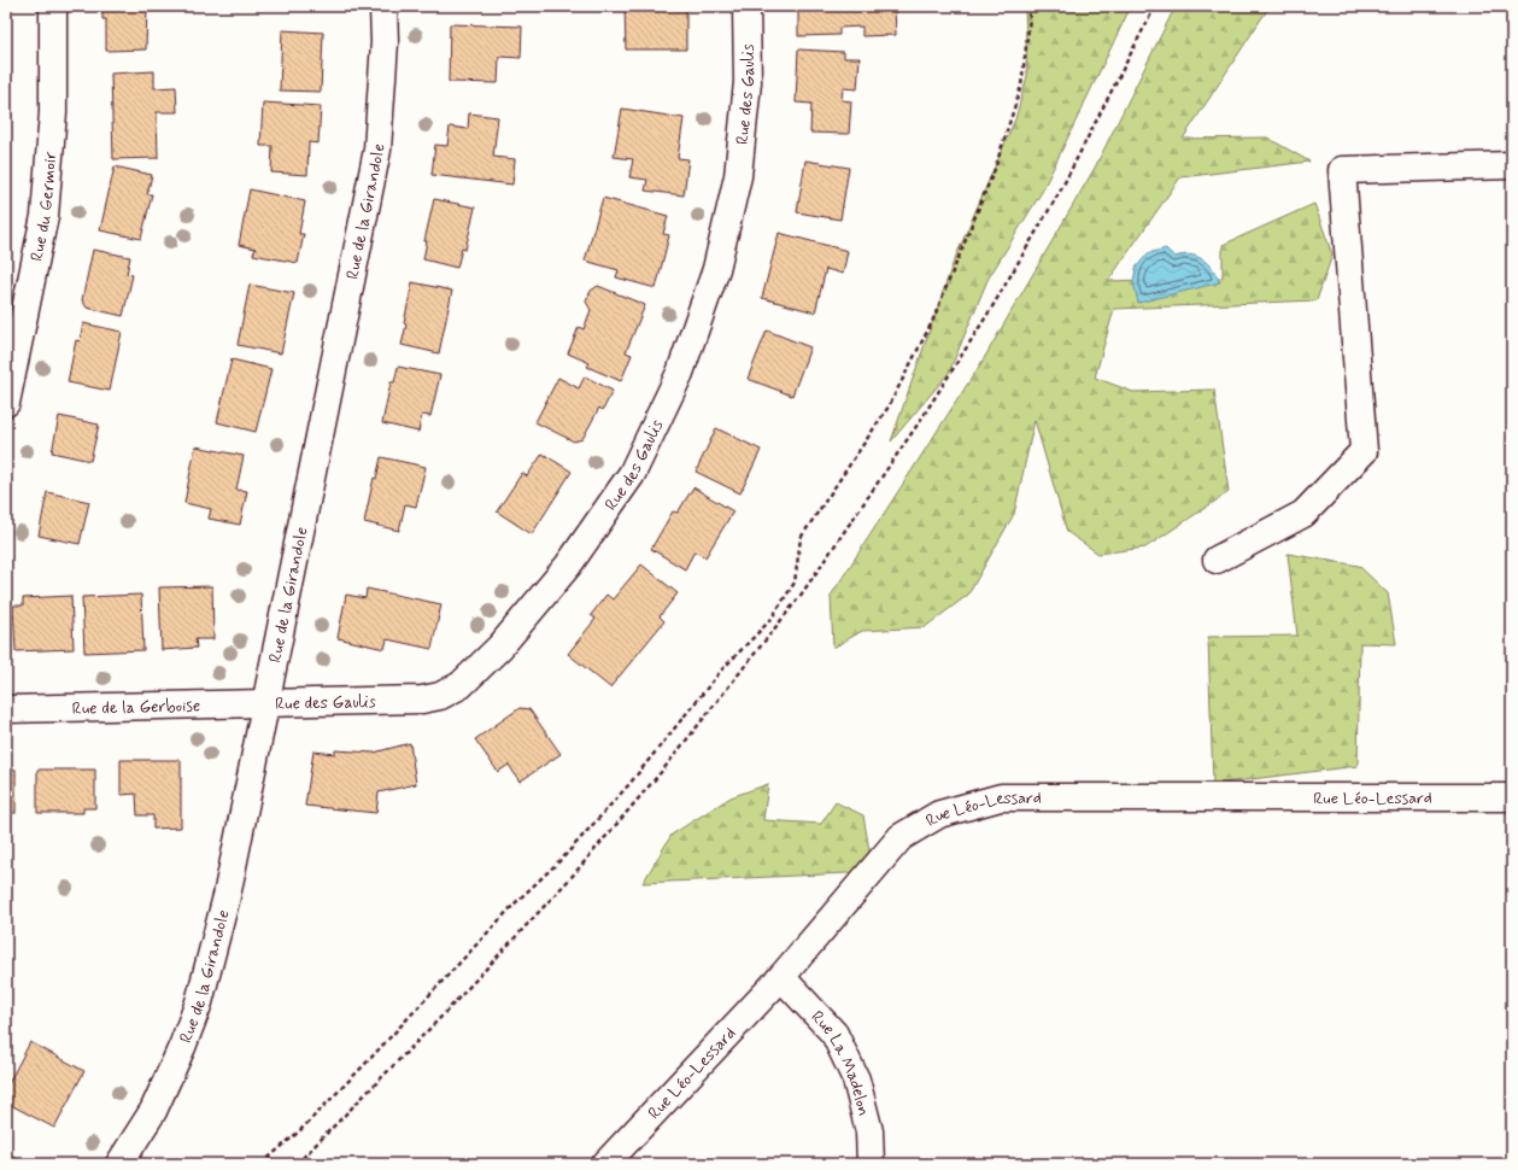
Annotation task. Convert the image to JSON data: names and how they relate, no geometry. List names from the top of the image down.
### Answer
{
  "streets": {
    "street": [
      "Rue des Gaulis",
      "Rue du Germoir",
      "Rue de la Girandole",
      "Rue de la Gerboise",
      "Rue Léo-Lessard",
      "Rue La Madelon"
    ]
  },
  "crossings": [
    ["Rue des Gaulis", "Rue de la Girandole"],
    ["Rue des Gaulis", "Rue de la Gerboise"],
    ["Rue de la Girandole", "Rue de la Gerboise"],
    ["Rue Léo-Lessard", "Rue La Madelon"]
  ]
}
